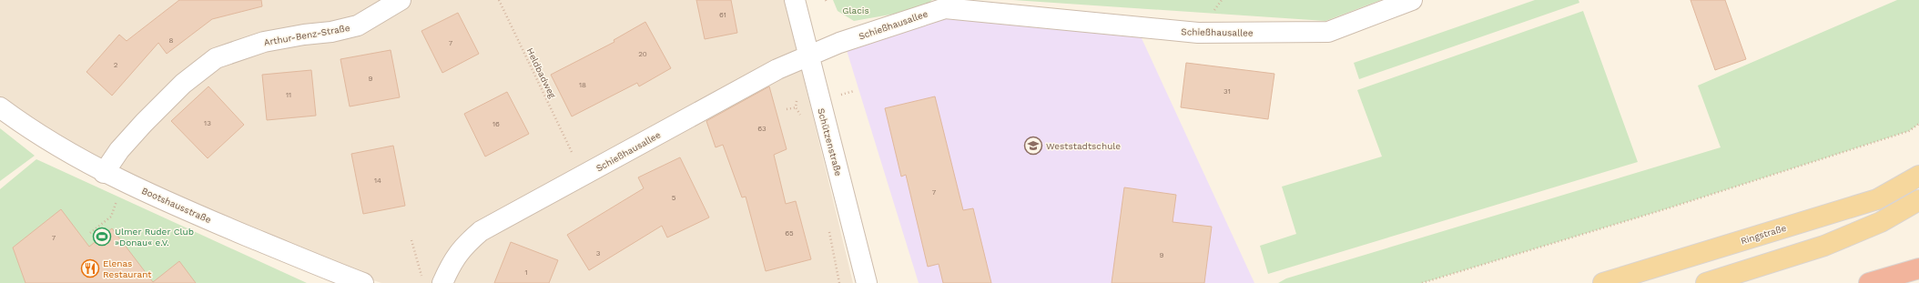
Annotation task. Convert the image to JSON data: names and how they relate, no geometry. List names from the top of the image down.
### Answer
{
  "streets": {
    "main road": ["Ringstraße"],
    "street": [
      "Schießhausallee",
      "Arthur-Benz-Straße",
      "Schützenstraße",
      "Bootshausstraße"
    ],
    "path": ["Heldbadweg"]
  },
  "crossings": [
    ["Schießhausallee", "Schützenstraße"],
    ["Arthur-Benz-Straße", "Bootshausstraße"]
  ],
  "parks": ["Glacis"],
  "places": {
    "school or university": ["Weststadtschule"],
    "sports": ["Ulmer Ruder Club »Donau« e.V."],
    "restaurant": ["Elenas Restaurant"]
  },
  "house_numbers": [
    "61",
    "8",
    "7",
    "20",
    "2",
    "9",
    "18",
    "31",
    "11",
    "13",
    "16",
    "63",
    "14",
    "7",
    "5",
    "65",
    "7",
    "3",
    "9",
    "1"
  ]
}
